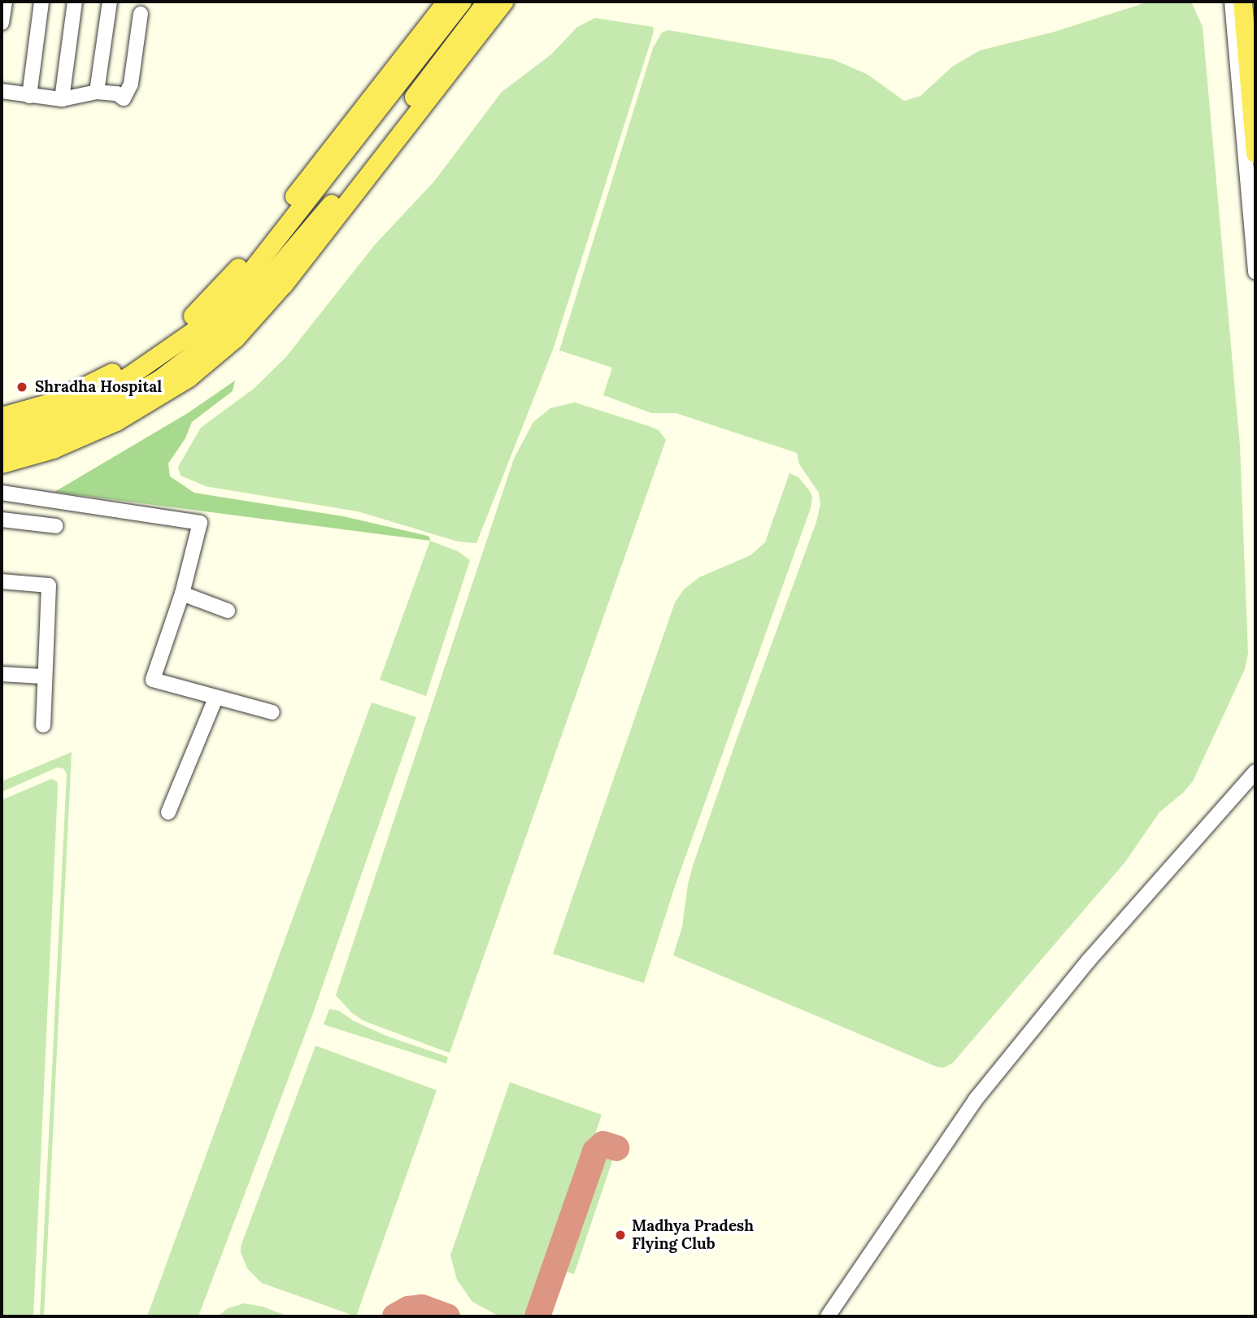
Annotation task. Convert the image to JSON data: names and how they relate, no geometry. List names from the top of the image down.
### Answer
{
  "places": ["Shradha Hospital", "Madhya Pradesh Flying Club"]
}
